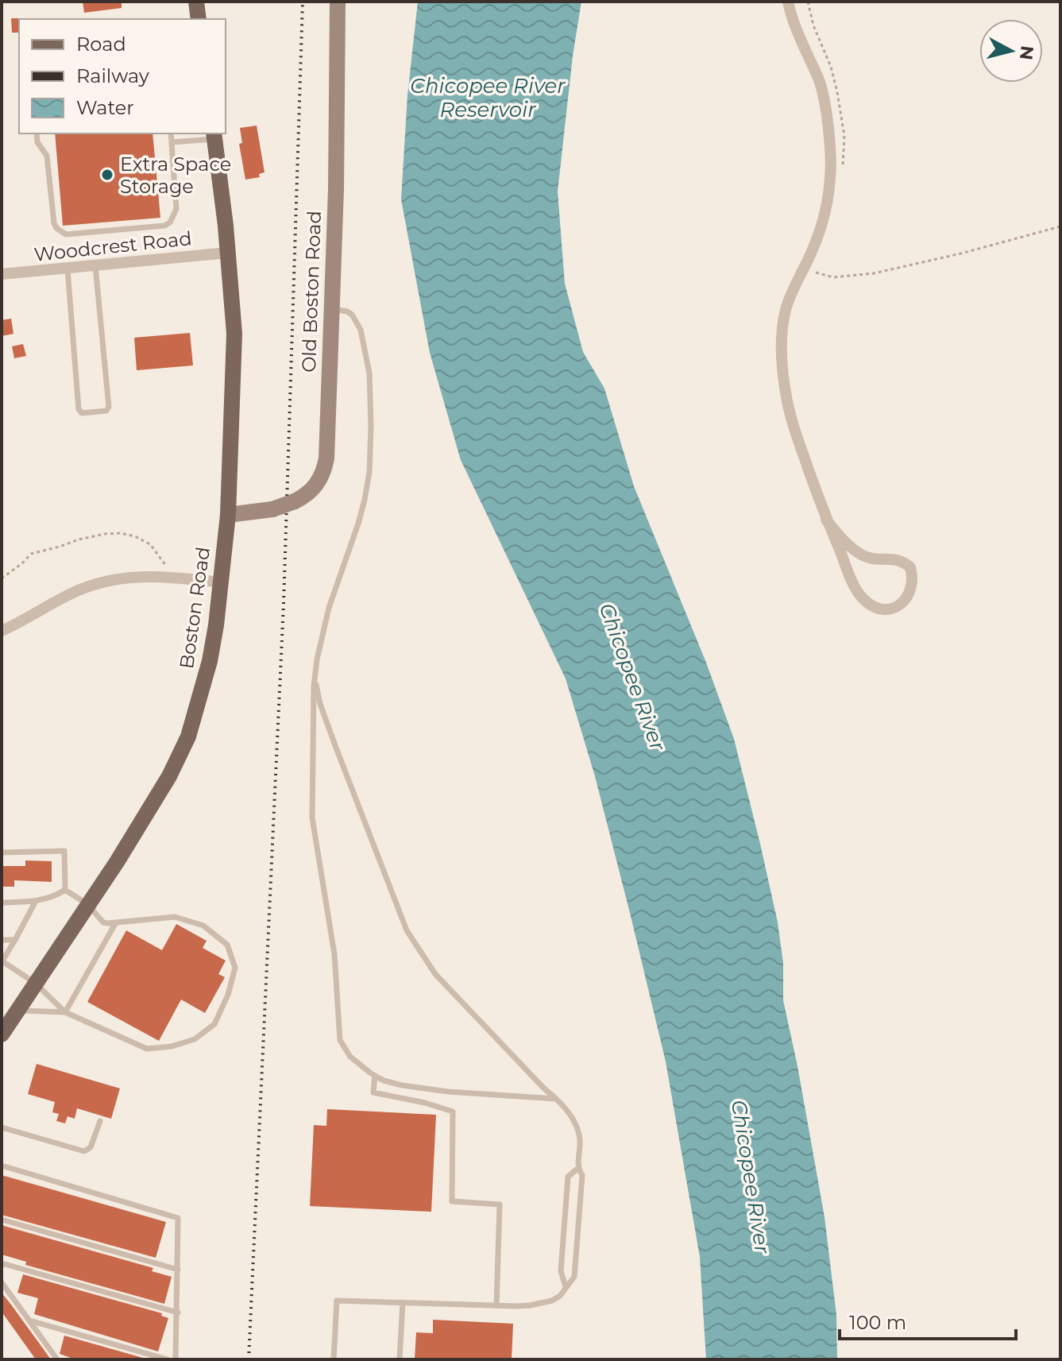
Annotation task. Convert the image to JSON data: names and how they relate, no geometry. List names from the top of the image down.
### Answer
{
  "streets": {
    "main road": ["Boston Road"],
    "street": ["Woodcrest Road", "Old Boston Road"]
  },
  "crossings": [
    ["Woodcrest Road", "Boston Road"],
    ["Old Boston Road", "Boston Road"]
  ],
  "water": ["Chicopee River Reservoir", "Chicopee River"],
  "places": ["Extra Space Storage"],
  "legend": ["Road", "Railway", "Water"],
  "scale_bar": "100 m",
  "north": "right"
}
